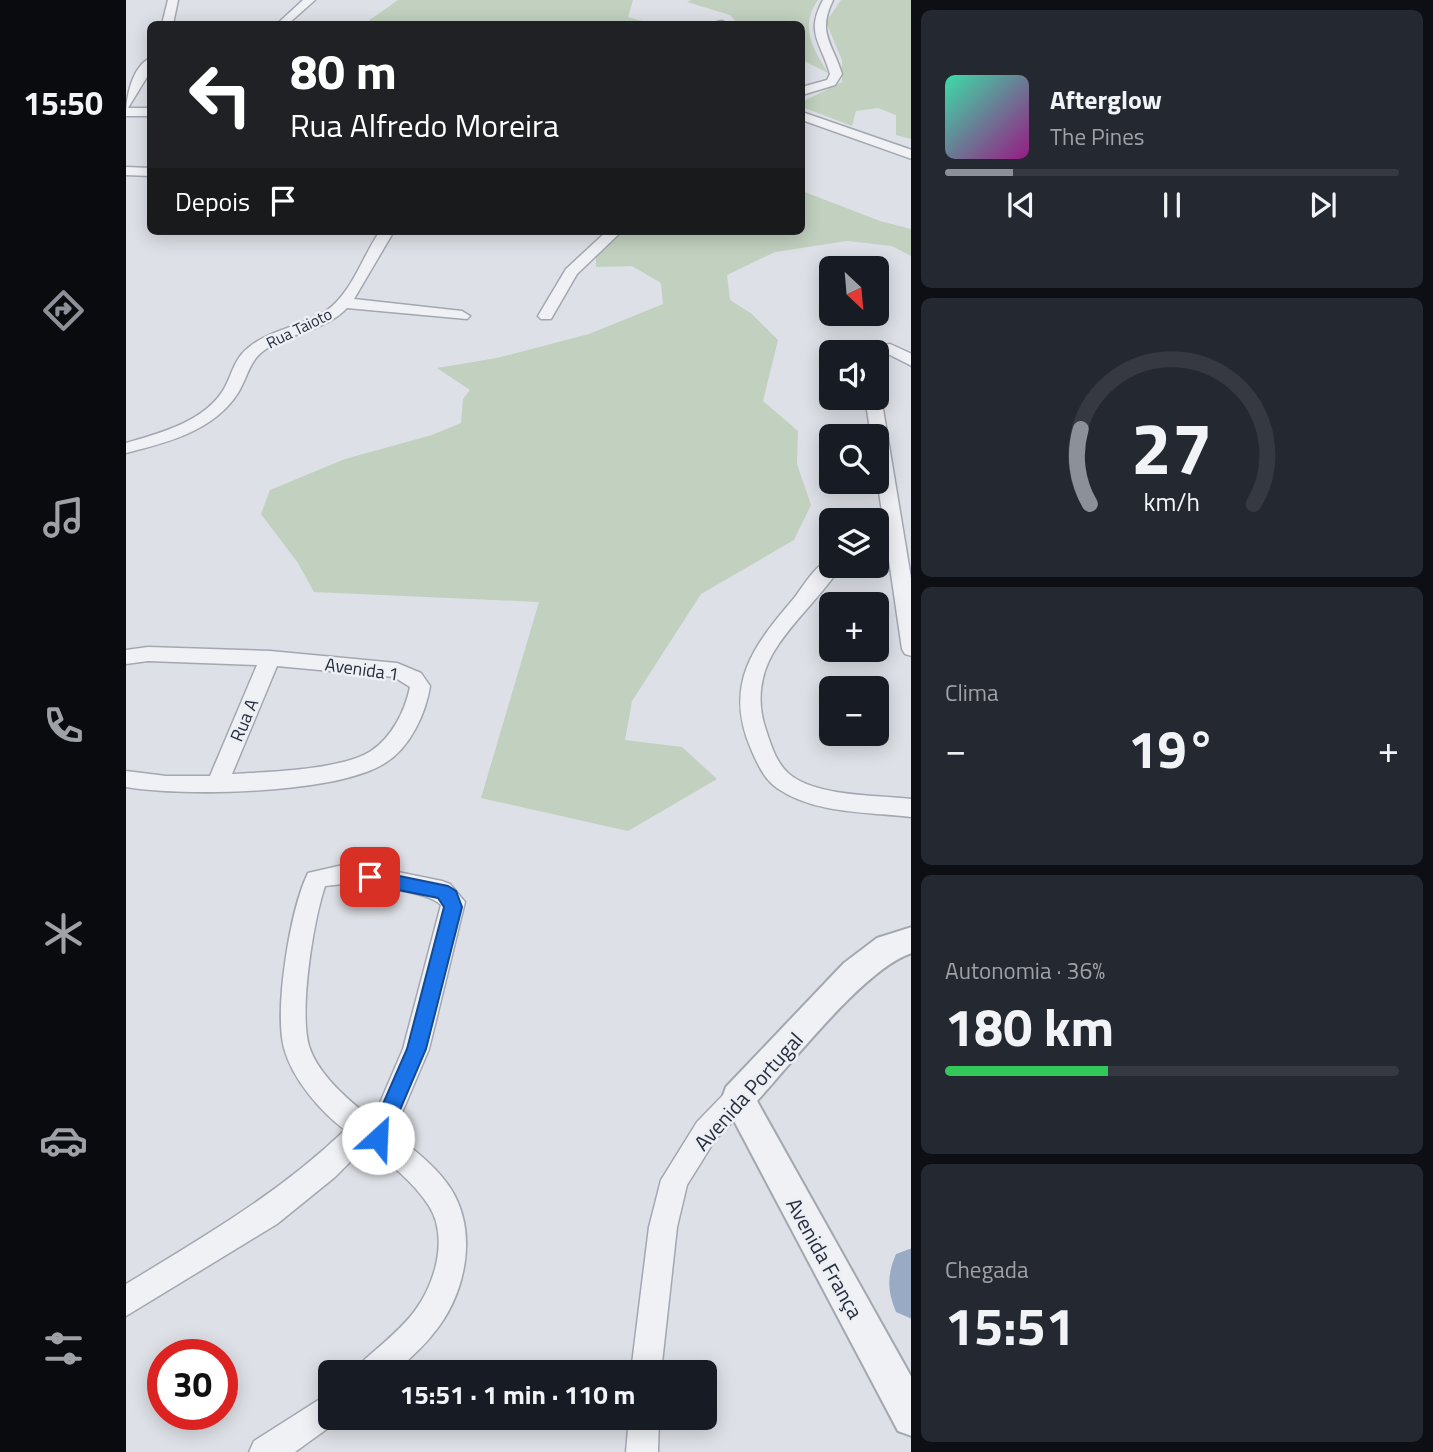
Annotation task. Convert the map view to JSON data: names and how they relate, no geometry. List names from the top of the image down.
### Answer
{
  "streets": {
    "street": [
      "Rua Taioto",
      "Avenida 1",
      "Rua A",
      "Avenida Portugal",
      "Avenida França"
    ]
  },
  "crossings": [
    ["Avenida 1", "Rua A"],
    ["Avenida Portugal", "Avenida França"]
  ],
  "north": "bottom right",
  "page": {
    "tabs": "15:50",
    "turn": ["80 m", "Rua Alfredo Moreira"],
    "song": ["Afterglow", "The Pines"],
    "then": "Depois",
    "map_buttons": ["+", "−"],
    "tile": [
      "Clima",
      ["Autonomia · 36%", "180 km"],
      ["Chegada", "15:51"]
    ],
    "heat": ["−", "19°", "+"],
    "limit": "30",
    "trip": "15:51 · 1 min · 110 m",
    "gauge": ["27", "km/h"]
  }
}
